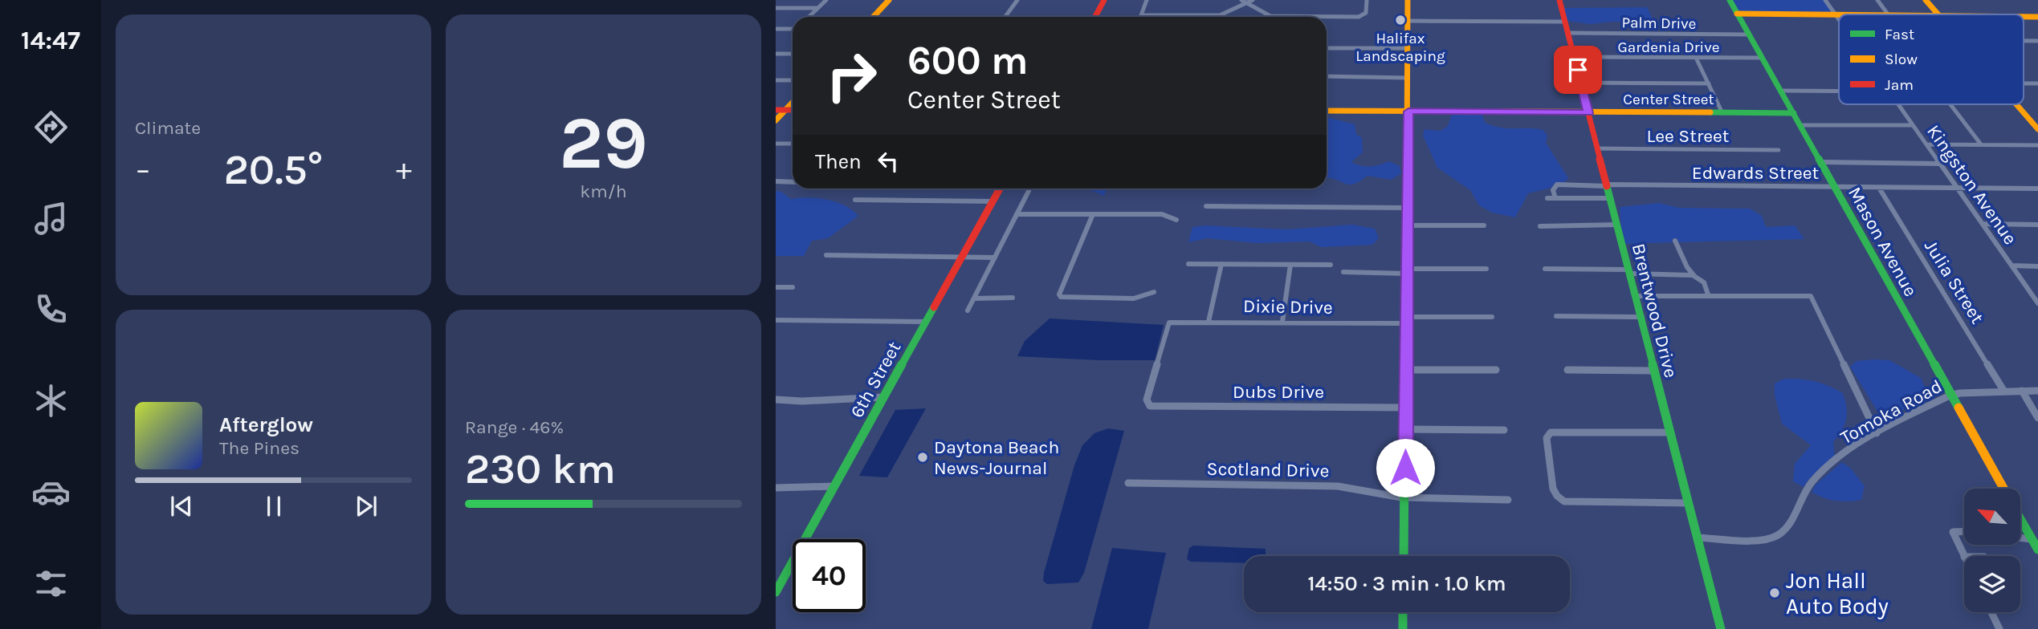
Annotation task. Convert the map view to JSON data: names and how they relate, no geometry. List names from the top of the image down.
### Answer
{
  "streets": {
    "street": [
      "Palm Drive",
      "Gardenia Drive",
      "Center Street",
      "Lee Street",
      "Edwards Street",
      "Kingston Avenue",
      "Mason Avenue",
      "Julia Street",
      "Dixie Drive",
      "Brentwood Drive",
      "6th Street",
      "Dubs Drive",
      "Tomoka Road",
      "Scotland Drive"
    ]
  },
  "crossings": [
    ["Palm Drive", "Mason Avenue"],
    ["Palm Drive", "Brentwood Drive"],
    ["Gardenia Drive", "Mason Avenue"],
    ["Gardenia Drive", "Brentwood Drive"],
    ["Center Street", "Mason Avenue"],
    ["Center Street", "Brentwood Drive"],
    ["Lee Street", "Brentwood Drive"],
    ["Edwards Street", "Kingston Avenue"],
    ["Edwards Street", "Mason Avenue"],
    ["Edwards Street", "Julia Street"],
    ["Edwards Street", "Brentwood Drive"],
    ["Mason Avenue", "Tomoka Road"],
    ["Julia Street", "Tomoka Road"],
    ["Dixie Drive", "Dubs Drive"],
    ["Brentwood Drive", "Tomoka Road"]
  ],
  "places": ["Halifax Landscaping", "Daytona Beach News-Journal", "Jon Hall Auto Body"],
  "legend": ["Fast", "Slow", "Jam"],
  "north": "top left",
  "page": {
    "tabs": "14:47",
    "tile": [
      "Climate",
      ["29", "km/h"],
      ["Range · 46%", "230 km"]
    ],
    "turn": ["600 m", "Center Street"],
    "then": "Then",
    "heat": ["−", "20.5°", "+"],
    "song": ["Afterglow", "The Pines"],
    "limit": "40",
    "trip": "14:50 · 3 min · 1.0 km"
  }
}
